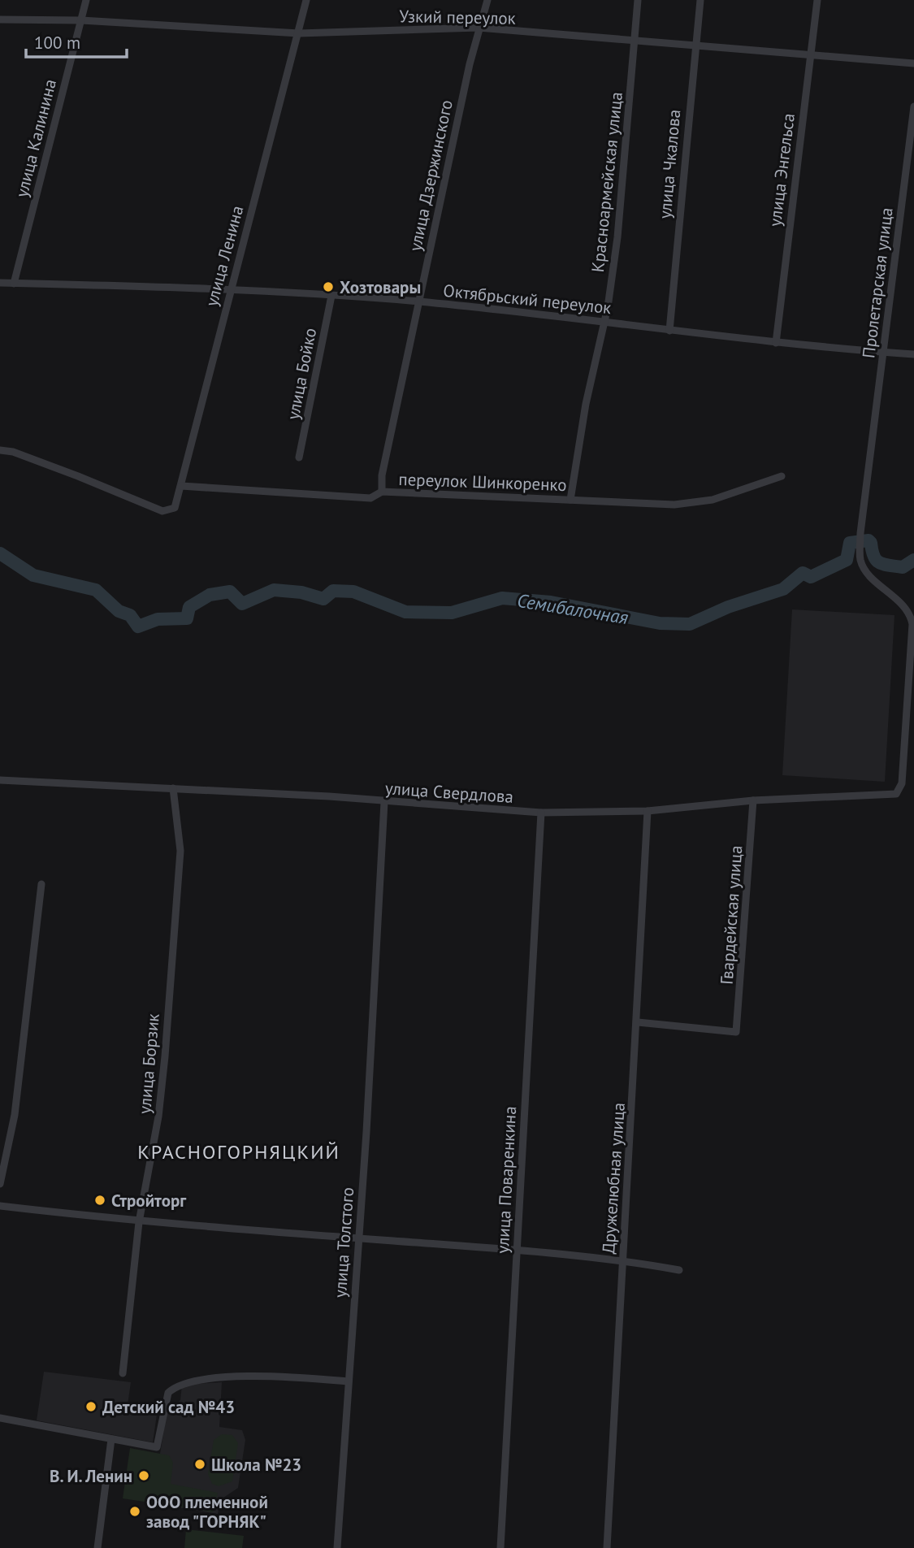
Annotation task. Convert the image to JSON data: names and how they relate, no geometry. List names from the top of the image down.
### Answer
{
  "streets": {
    "street": [
      "Узкий переулок",
      "улица Калинина",
      "улица Чкалова",
      "улица Энгельса",
      "улица Дзержинского",
      "Красноармейская улица",
      "улица Ленина",
      "Пролетарская улица",
      "Октябрьский переулок",
      "улица Бойко",
      "переулок Шинкоренко",
      "улица Свердлова",
      "Гвардейская улица",
      "улица Борзик",
      "Дружелюбная улица",
      "улица Поваренкина",
      "улица Толстого"
    ]
  },
  "crossings": [
    ["Узкий переулок", "улица Калинина"],
    ["Узкий переулок", "улица Чкалова"],
    ["Узкий переулок", "улица Энгельса"],
    ["Узкий переулок", "улица Дзержинского"],
    ["Узкий переулок", "Красноармейская улица"],
    ["Узкий переулок", "улица Ленина"],
    ["улица Калинина", "Октябрьский переулок"],
    ["улица Чкалова", "Октябрьский переулок"],
    ["улица Энгельса", "Октябрьский переулок"],
    ["улица Дзержинского", "Октябрьский переулок"],
    ["улица Дзержинского", "переулок Шинкоренко"],
    ["Красноармейская улица", "Октябрьский переулок"],
    ["Красноармейская улица", "переулок Шинкоренко"],
    ["улица Ленина", "Октябрьский переулок"],
    ["улица Ленина", "переулок Шинкоренко"],
    ["Пролетарская улица", "Октябрьский переулок"],
    ["Пролетарская улица", "улица Свердлова"],
    ["Октябрьский переулок", "улица Бойко"],
    ["улица Свердлова", "Гвардейская улица"],
    ["улица Свердлова", "улица Борзик"],
    ["улица Свердлова", "Дружелюбная улица"],
    ["улица Свердлова", "улица Поваренкина"],
    ["улица Свердлова", "улица Толстого"],
    ["Гвардейская улица", "Дружелюбная улица"]
  ],
  "districts": ["КРАСНОГОРНЯЦКИЙ"],
  "water": ["Семибалочная"],
  "places": [
    "Хозтовары",
    "Стройторг",
    "Детский сад №43",
    "Школа №23",
    "В. И. Ленин",
    "ООО племенной завод \"ГОРНЯК\""
  ],
  "scale_bar": "100 m"
}
